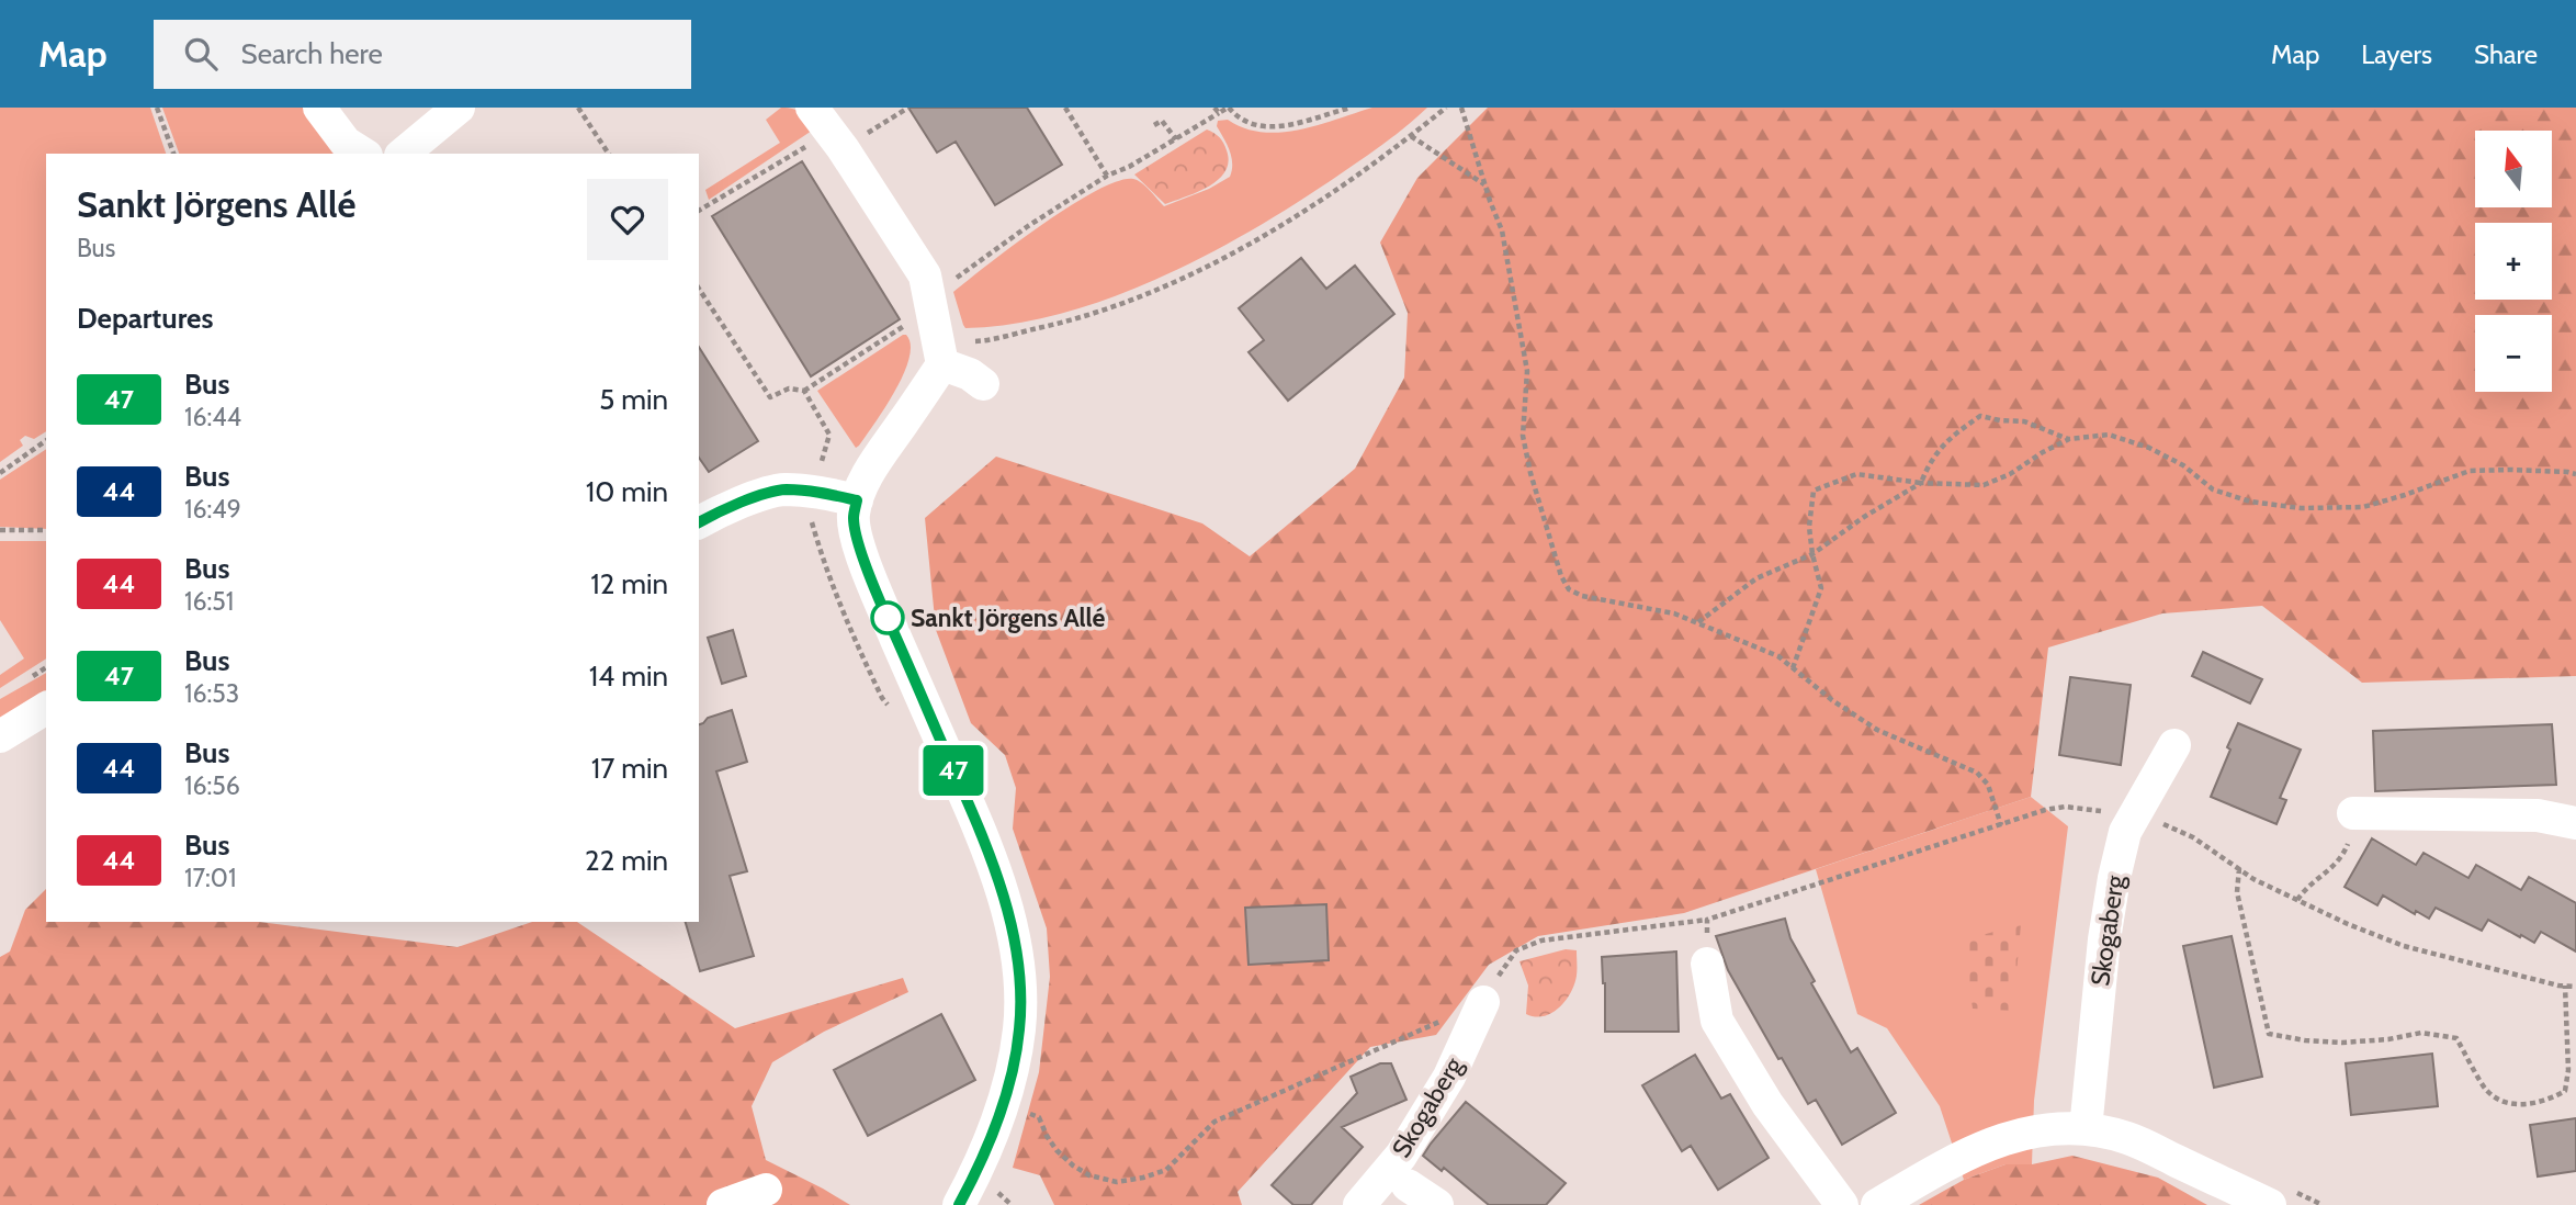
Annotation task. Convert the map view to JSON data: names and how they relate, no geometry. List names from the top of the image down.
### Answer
{
  "streets": {
    "street": ["Skogaberg"]
  },
  "places": ["Sankt Jörgens Allé"],
  "lines": ["bus line 47"],
  "north": "top",
  "page": {
    "header": "Map",
    "search": "Search here",
    "nav": ["Map", "Layers", "Share"],
    "on_map": "47",
    "map_buttons": ["+", "−"],
    "heading": [
      ["Sankt Jörgens Allé", "Bus"],
      "Departures"
    ],
    "list": [
      {
        "mark": "47",
        "name": "Bus",
        "note": "16:44",
        "value": "5 min"
      },
      {
        "mark": "44",
        "name": "Bus",
        "note": "16:49",
        "value": "10 min"
      },
      {
        "mark": "44",
        "name": "Bus",
        "note": "16:51",
        "value": "12 min"
      },
      {
        "mark": "47",
        "name": "Bus",
        "note": "16:53",
        "value": "14 min"
      },
      {
        "mark": "44",
        "name": "Bus",
        "note": "16:56",
        "value": "17 min"
      },
      {
        "mark": "44",
        "name": "Bus",
        "note": "17:01",
        "value": "22 min"
      }
    ]
  }
}
